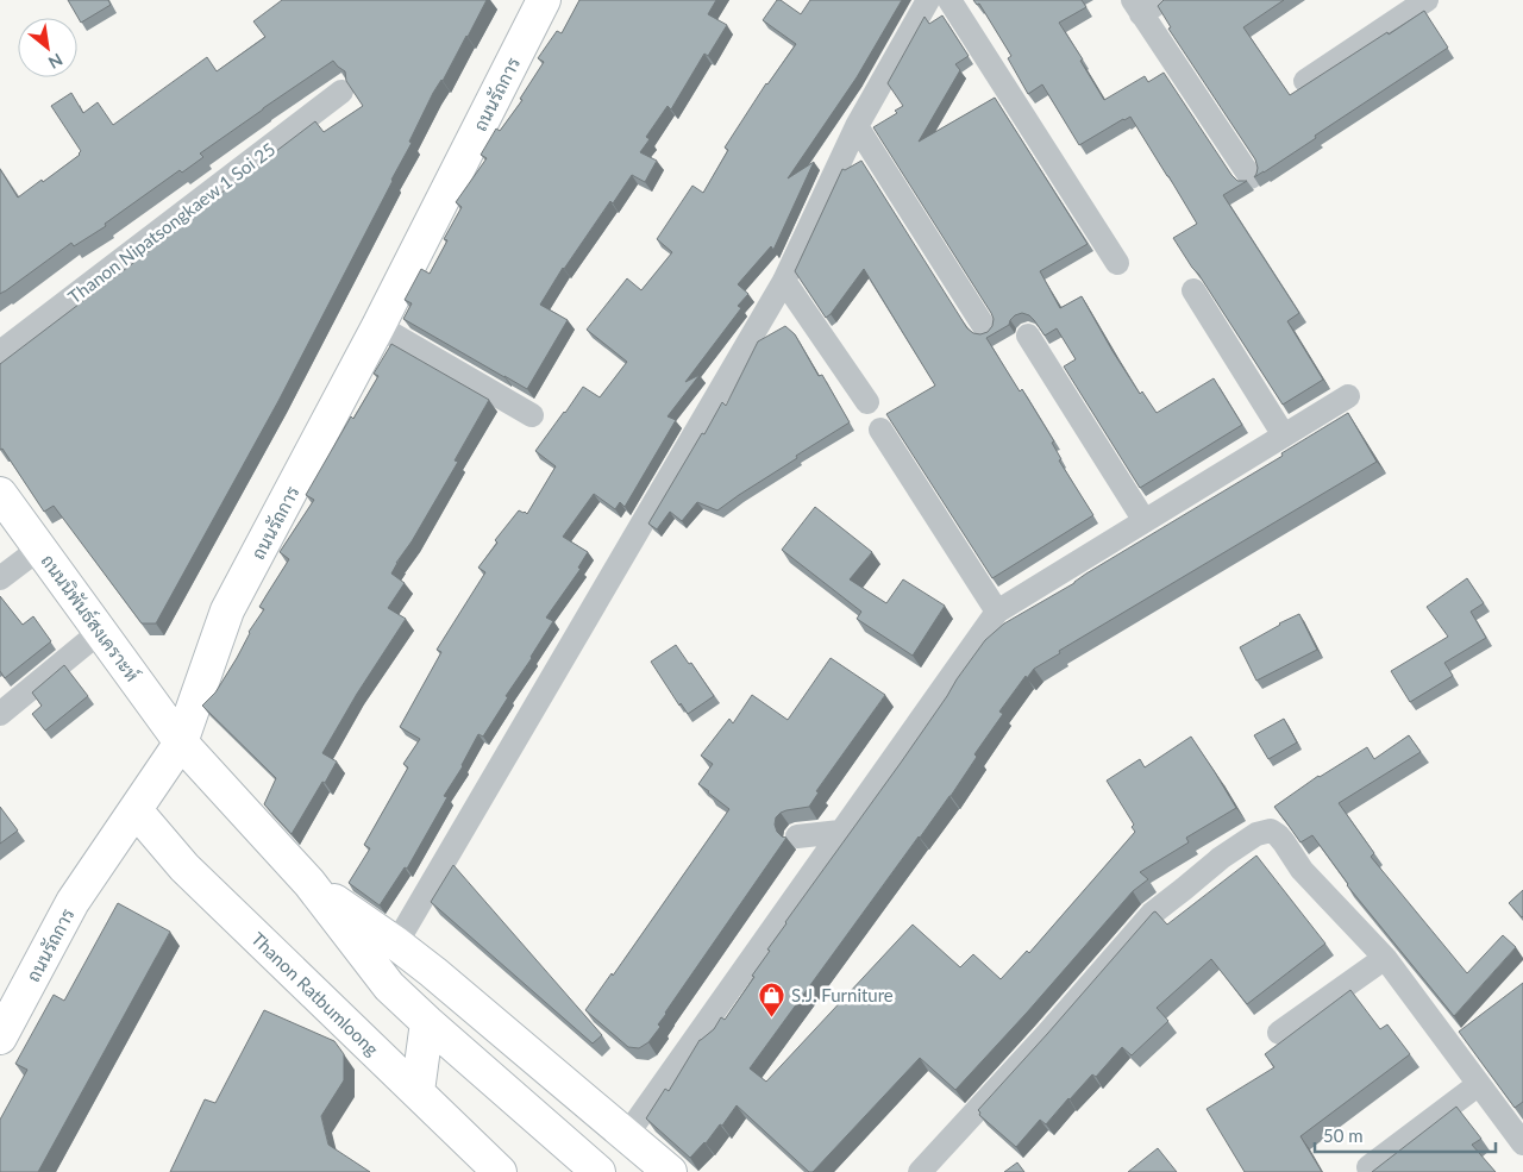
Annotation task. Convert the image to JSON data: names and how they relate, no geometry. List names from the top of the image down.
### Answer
{
  "streets": {
    "street": [
      "ถนนรัถการ",
      "Thanon Nipatsongkaew 1 Soi 25",
      "ถนนนิพันธ์สงเคราะห์",
      "Thanon Ratbumloong"
    ]
  },
  "crossings": [
    ["ถนนรัถการ", "ถนนนิพันธ์สงเคราะห์"],
    ["ถนนรัถการ", "Thanon Ratbumloong"]
  ],
  "places": {
    "shop": ["S.J. Furniture"]
  },
  "scale_bar": "50 m",
  "north": "bottom right"
}
